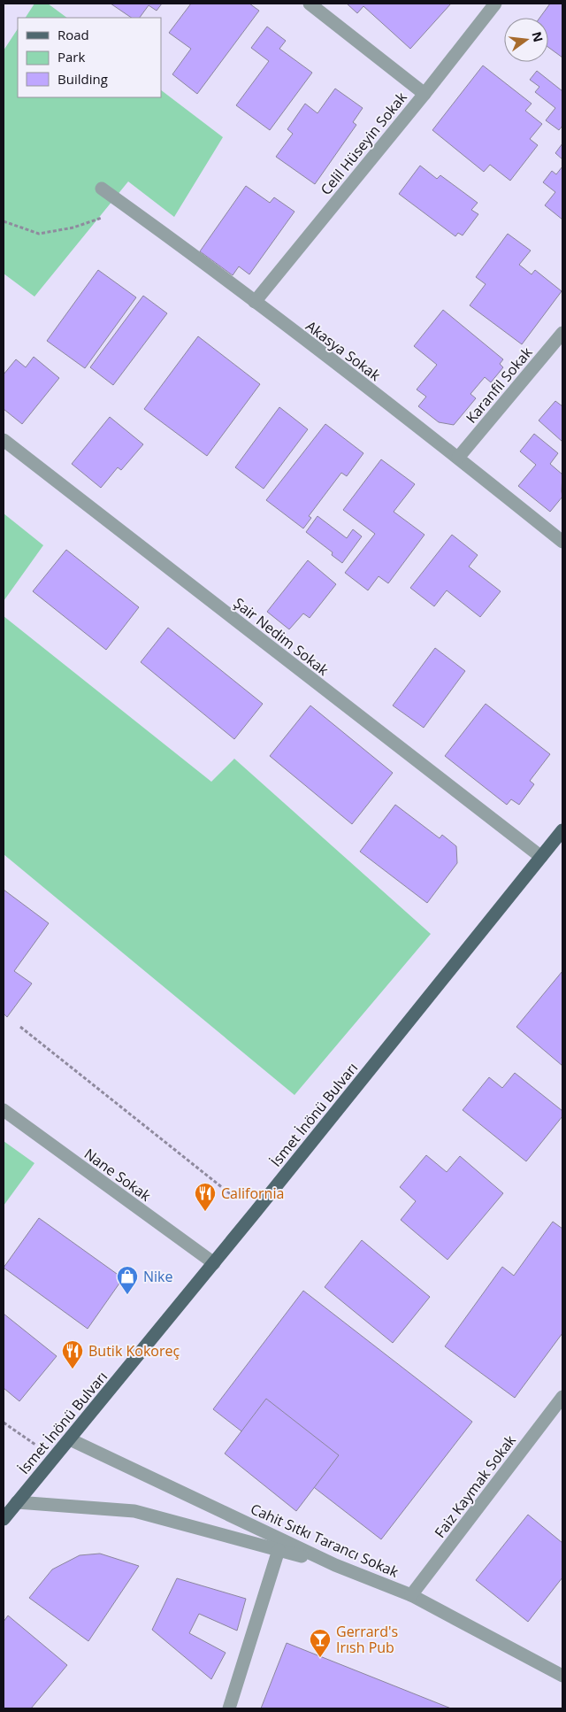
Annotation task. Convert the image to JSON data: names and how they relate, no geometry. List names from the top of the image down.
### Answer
{
  "streets": {
    "main road": ["İsmet İnönü Bulvarı"],
    "street": [
      "Celil Hüseyin Sokak",
      "Akasya Sokak",
      "Karanfil Sokak",
      "Şair Nedim Sokak",
      "Nane Sokak",
      "Faiz Kaymak Sokak",
      "Cahit Sıtkı Tarancı Sokak"
    ]
  },
  "crossings": [
    ["Celil Hüseyin Sokak", "Akasya Sokak"],
    ["Akasya Sokak", "Karanfil Sokak"],
    ["Şair Nedim Sokak", "İsmet İnönü Bulvarı"],
    ["İsmet İnönü Bulvarı", "Nane Sokak"],
    ["İsmet İnönü Bulvarı", "Cahit Sıtkı Tarancı Sokak"],
    ["Faiz Kaymak Sokak", "Cahit Sıtkı Tarancı Sokak"]
  ],
  "places": {
    "restaurant": ["California", "Butik Kokoreç"],
    "shop": ["Nike"],
    "bar": ["Gerrard's Irısh Pub"]
  },
  "legend": ["Road", "Park", "Building"],
  "north": "right"
}
